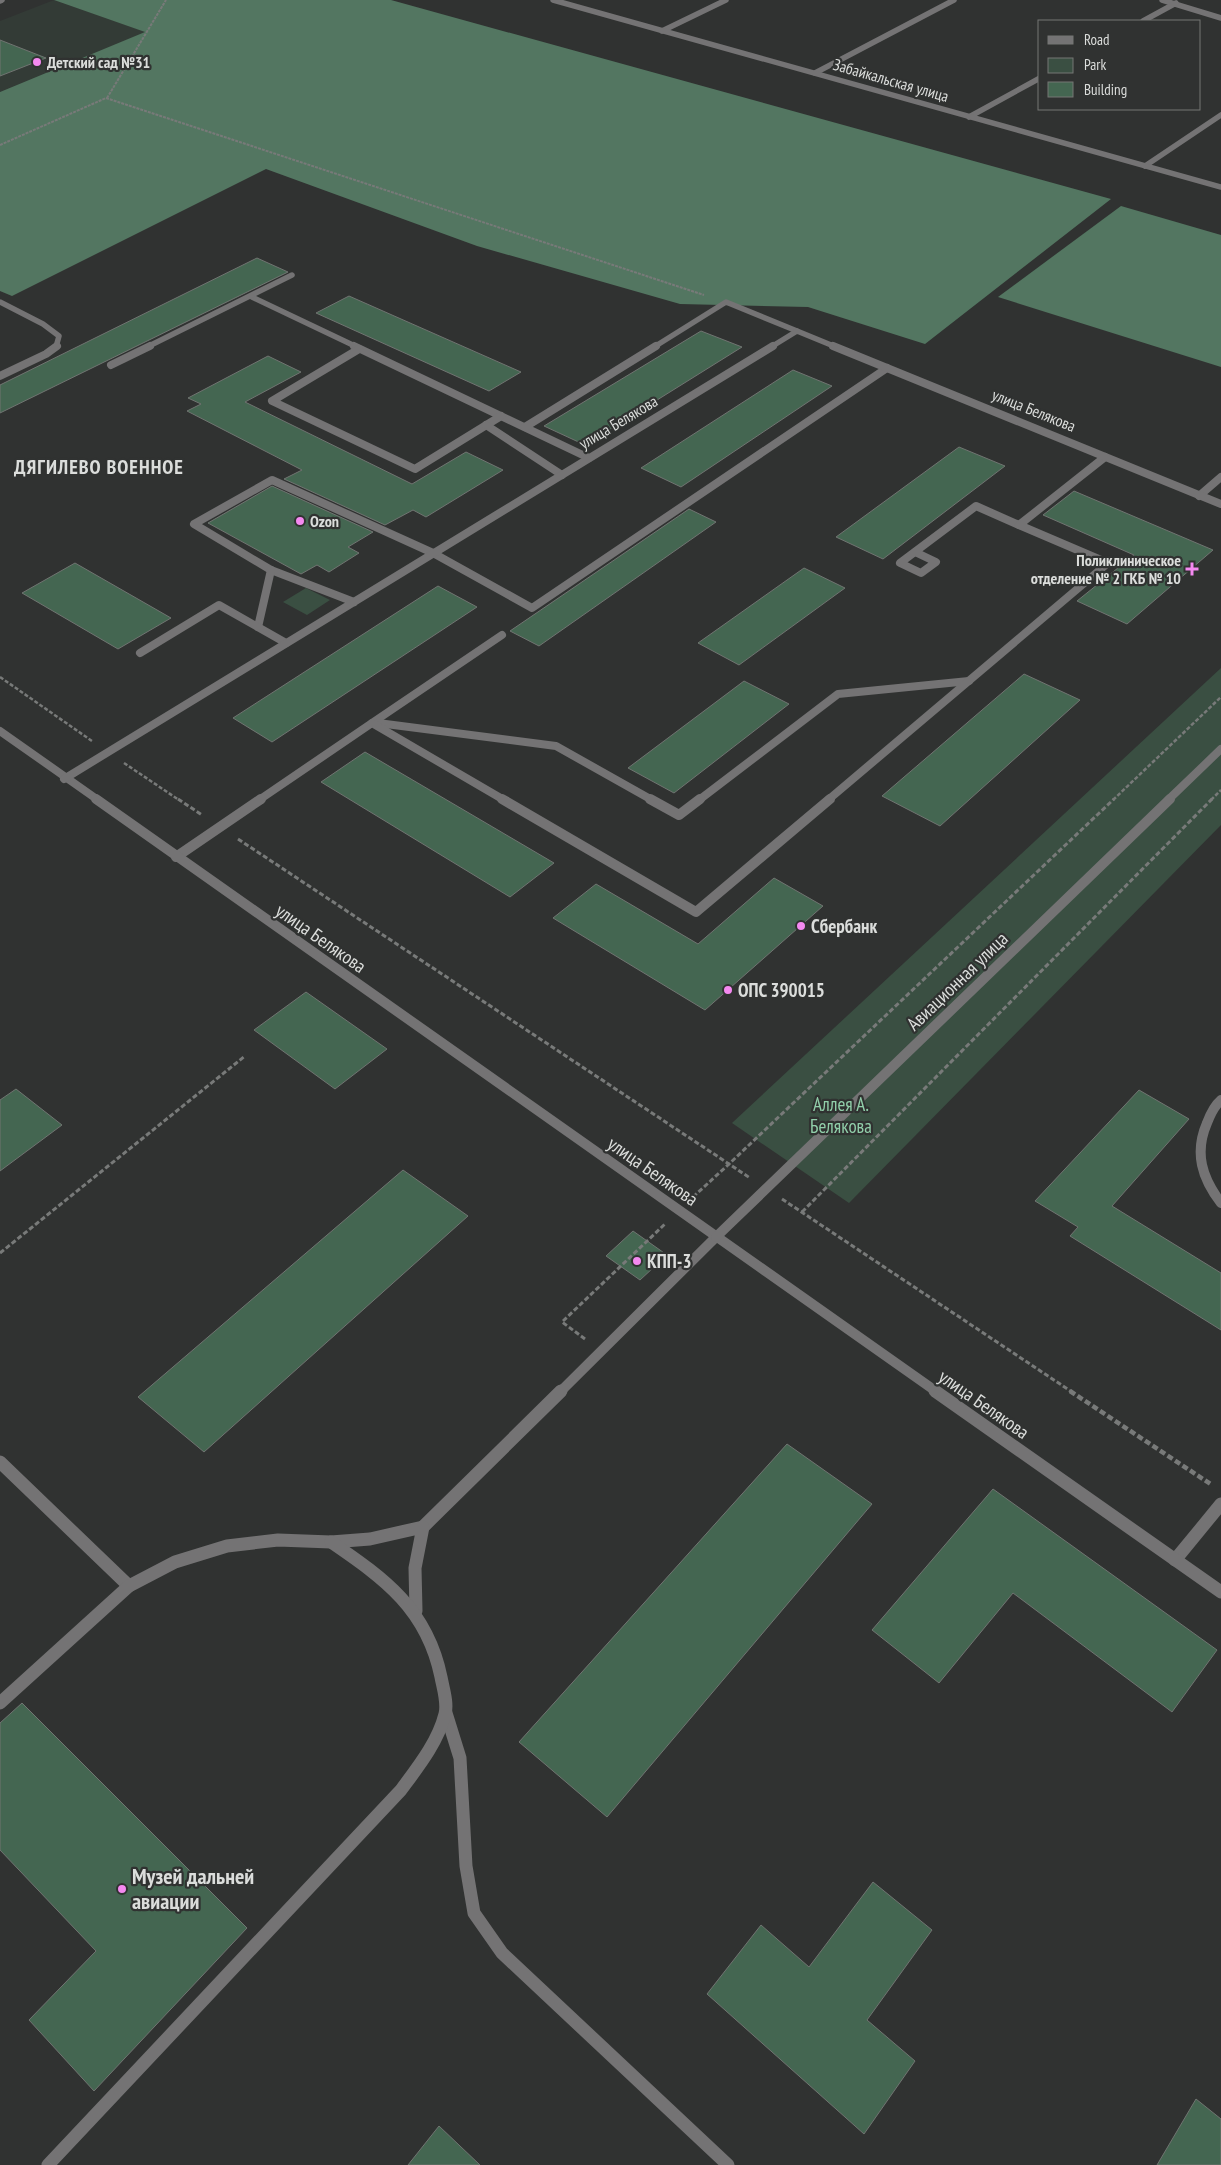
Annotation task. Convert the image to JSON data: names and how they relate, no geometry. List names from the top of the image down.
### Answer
{
  "streets": {
    "street": ["Забайкальская улица", "улица Белякова", "Авиационная улица"]
  },
  "crossings": [
    ["улица Белякова", "Авиационная улица"]
  ],
  "districts": ["ДЯГИЛЕВО ВОЕННОЕ"],
  "parks": ["Аллея А. Белякова"],
  "places": {
    "other": [
      "Детский сад №31",
      "Ozon",
      "Сбербанк",
      "ОПС 390015",
      "КПП-3",
      "Музей дальней авиации"
    ],
    "health": ["Поликлиническое отделение № 2 ГКБ № 10"]
  },
  "legend": ["Road", "Park", "Building"]
}
